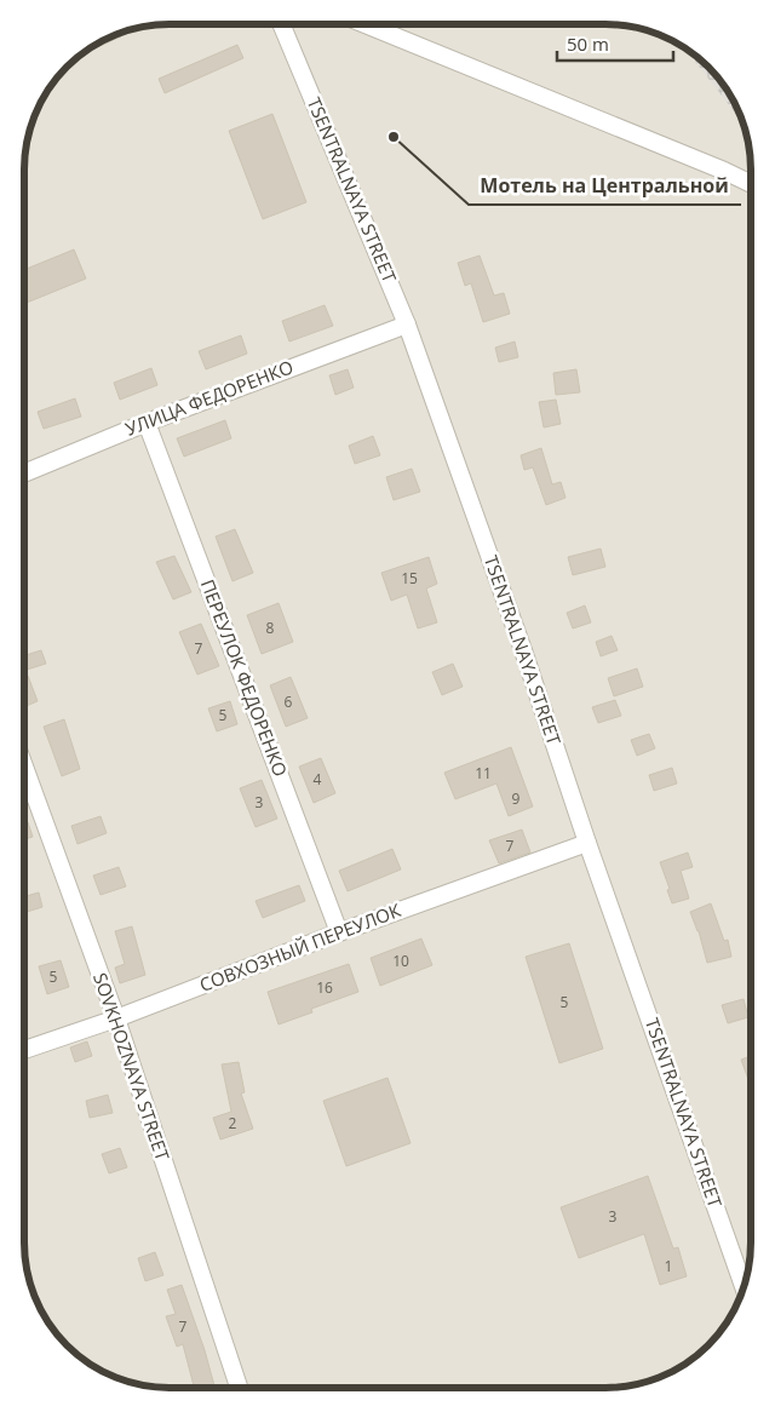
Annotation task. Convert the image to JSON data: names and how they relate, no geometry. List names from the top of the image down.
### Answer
{
  "streets": {
    "street": [
      "TSENTRALNAYA STREET",
      "УЛИЦА ФЕДОРЕНКО",
      "ПЕРЕУЛОК ФЕДОРЕНКО",
      "СОВХОЗНЫЙ ПЕРЕУЛОК",
      "SOVKHOZNAYA STREET"
    ]
  },
  "crossings": [
    ["TSENTRALNAYA STREET", "УЛИЦА ФЕДОРЕНКО"],
    ["TSENTRALNAYA STREET", "СОВХОЗНЫЙ ПЕРЕУЛОК"],
    ["УЛИЦА ФЕДОРЕНКО", "ПЕРЕУЛОК ФЕДОРЕНКО"],
    ["ПЕРЕУЛОК ФЕДОРЕНКО", "СОВХОЗНЫЙ ПЕРЕУЛОК"],
    ["СОВХОЗНЫЙ ПЕРЕУЛОК", "SOVKHOZNAYA STREET"]
  ],
  "places": ["Мотель на Центральной"],
  "house_numbers": [
    "15",
    "8",
    "7",
    "6",
    "5",
    "11",
    "4",
    "9",
    "3",
    "7",
    "10",
    "5",
    "16",
    "5",
    "2",
    "3",
    "1",
    "7"
  ],
  "scale_bar": "50 m"
}
